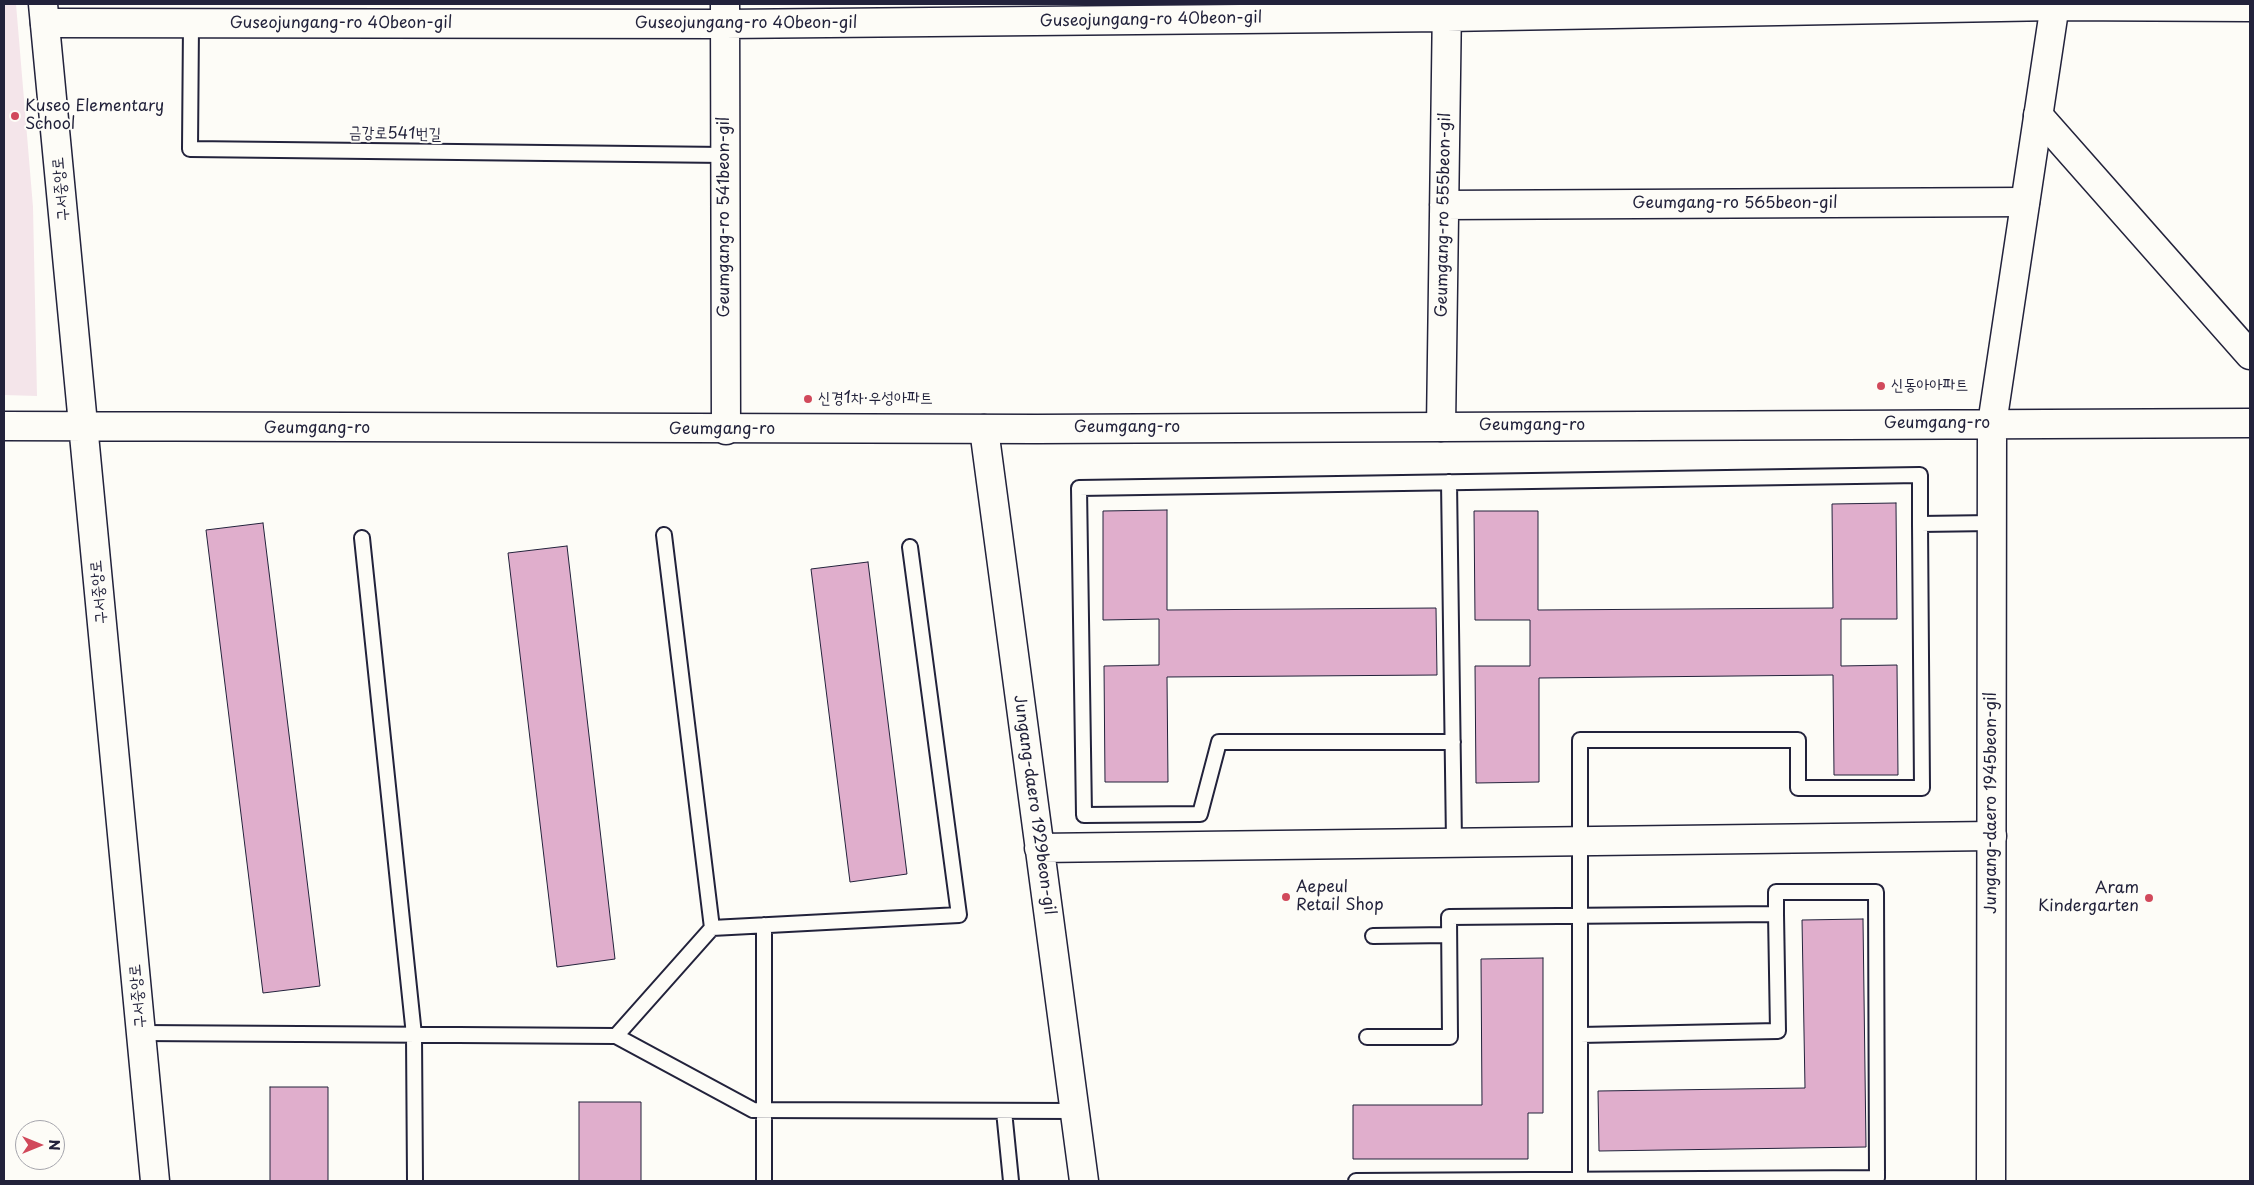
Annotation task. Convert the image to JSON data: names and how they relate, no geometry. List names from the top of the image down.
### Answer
{
  "streets": {
    "street": [
      "Guseojungang-ro 40beon-gil",
      "구서중앙로",
      "Geumgang-ro 565beon-gil",
      "Geumgang-ro 555beon-gil",
      "Geumgang-ro 541beon-gil",
      "Geumgang-ro",
      "Jungang-daero 1945beon-gil",
      "Jungang-daero 1929beon-gil"
    ],
    "lane": ["금강로541번길"]
  },
  "crossings": [
    ["Guseojungang-ro 40beon-gil", "금강로541번길"],
    ["Guseojungang-ro 40beon-gil", "구서중앙로"],
    ["Guseojungang-ro 40beon-gil", "Geumgang-ro 555beon-gil"],
    ["Guseojungang-ro 40beon-gil", "Geumgang-ro 541beon-gil"],
    ["금강로541번길", "Geumgang-ro 541beon-gil"],
    ["구서중앙로", "Geumgang-ro"],
    ["Geumgang-ro 565beon-gil", "Geumgang-ro 555beon-gil"],
    ["Geumgang-ro 555beon-gil", "Geumgang-ro"],
    ["Geumgang-ro 541beon-gil", "Geumgang-ro"],
    ["Geumgang-ro", "Jungang-daero 1945beon-gil"],
    ["Geumgang-ro", "Jungang-daero 1929beon-gil"]
  ],
  "places": [
    "Kuseo Elementary School",
    "신동아아파트",
    "신경1차·우성아파트",
    "Aepeul Retail Shop",
    "Aram Kindergarten"
  ],
  "north": "right"
}
